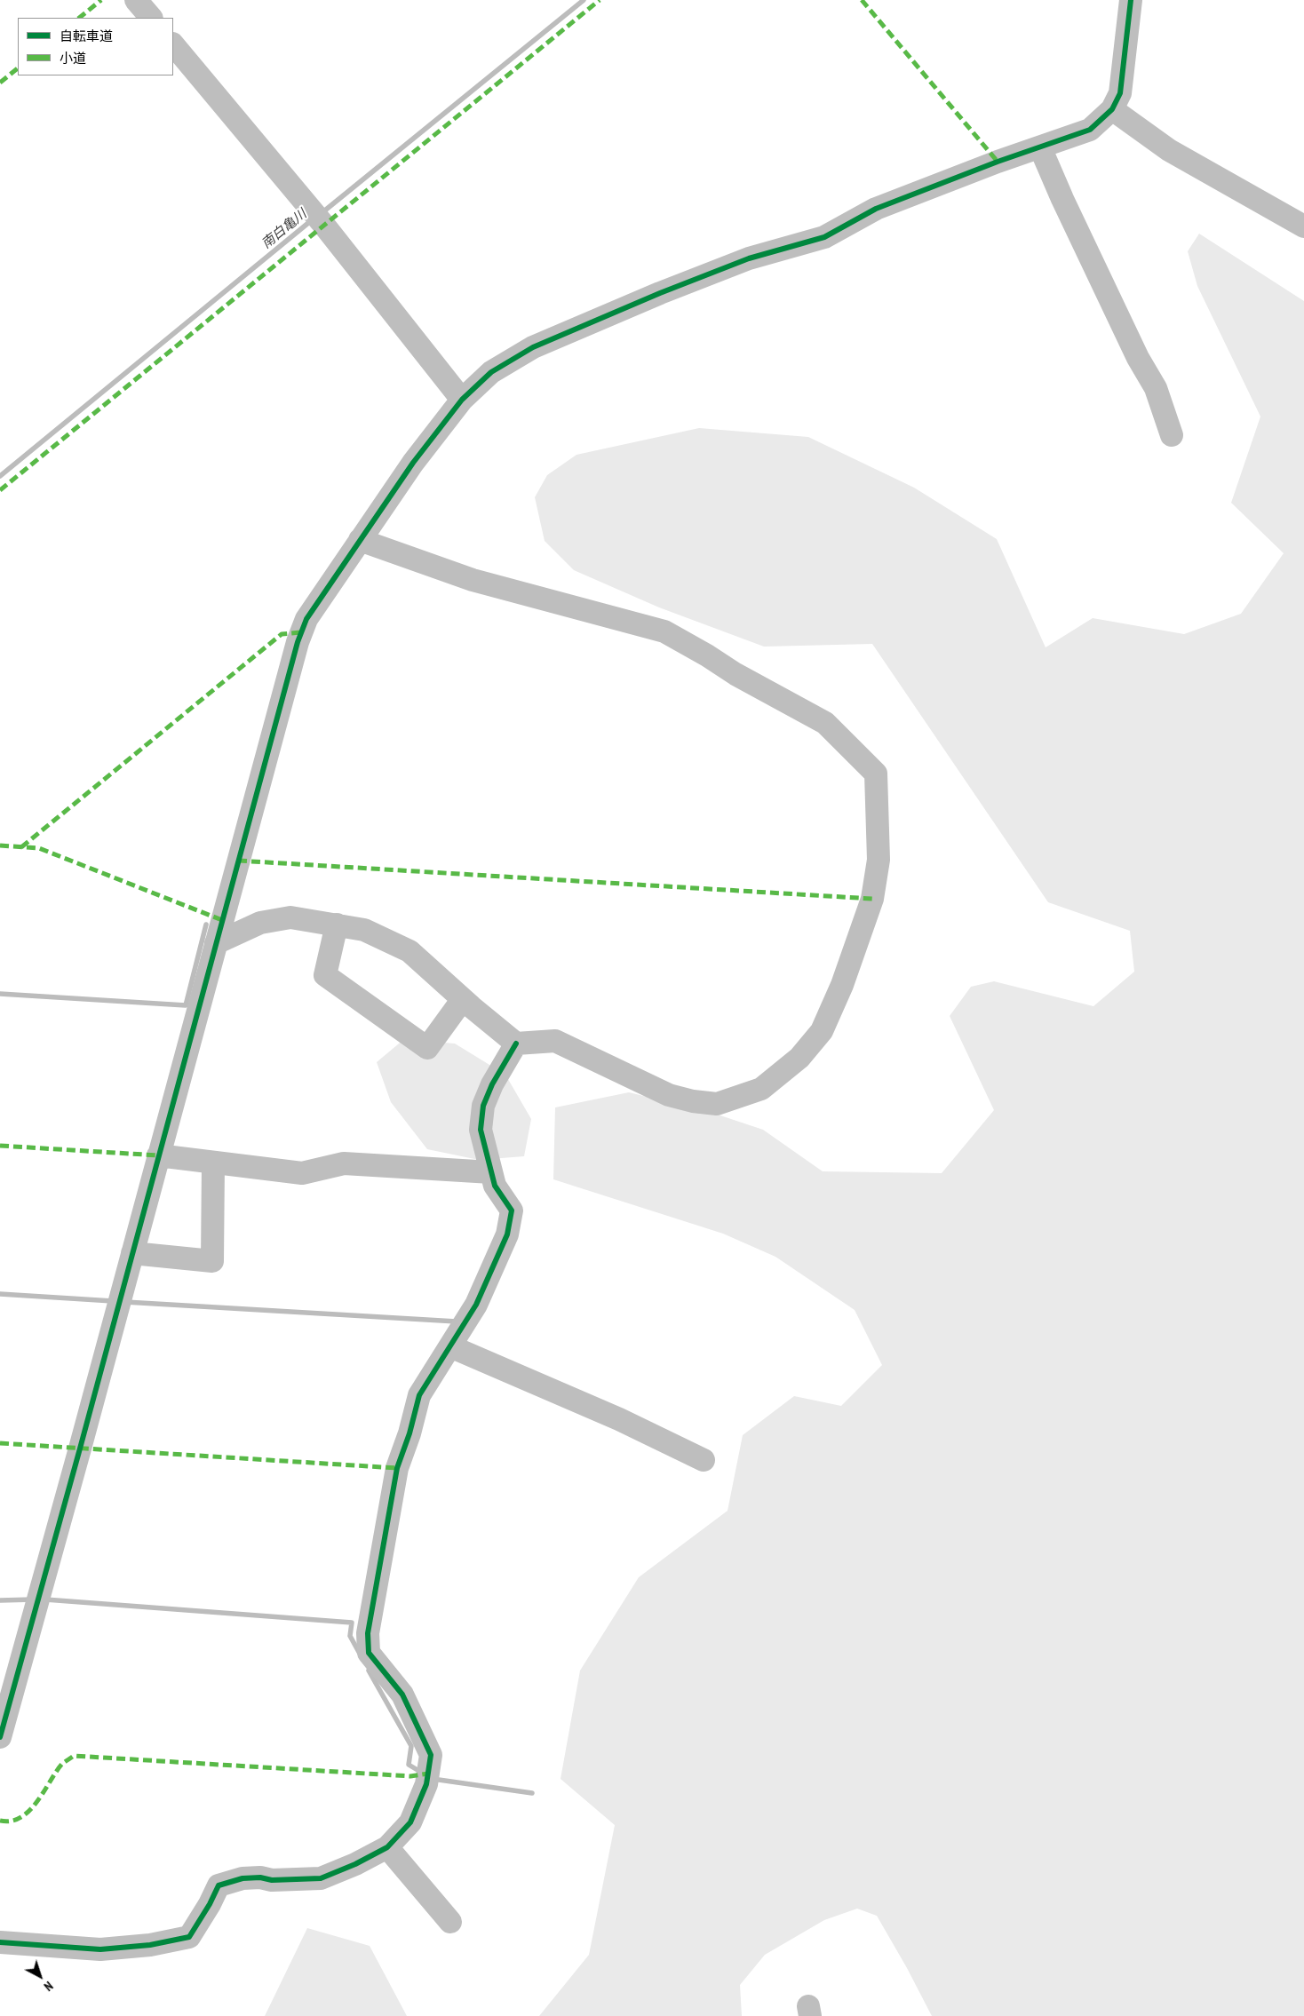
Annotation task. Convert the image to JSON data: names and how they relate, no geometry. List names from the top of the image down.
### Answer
{
  "water": ["南白亀川"],
  "legend": ["自転車道", "小道"],
  "north": "bottom right"
}
